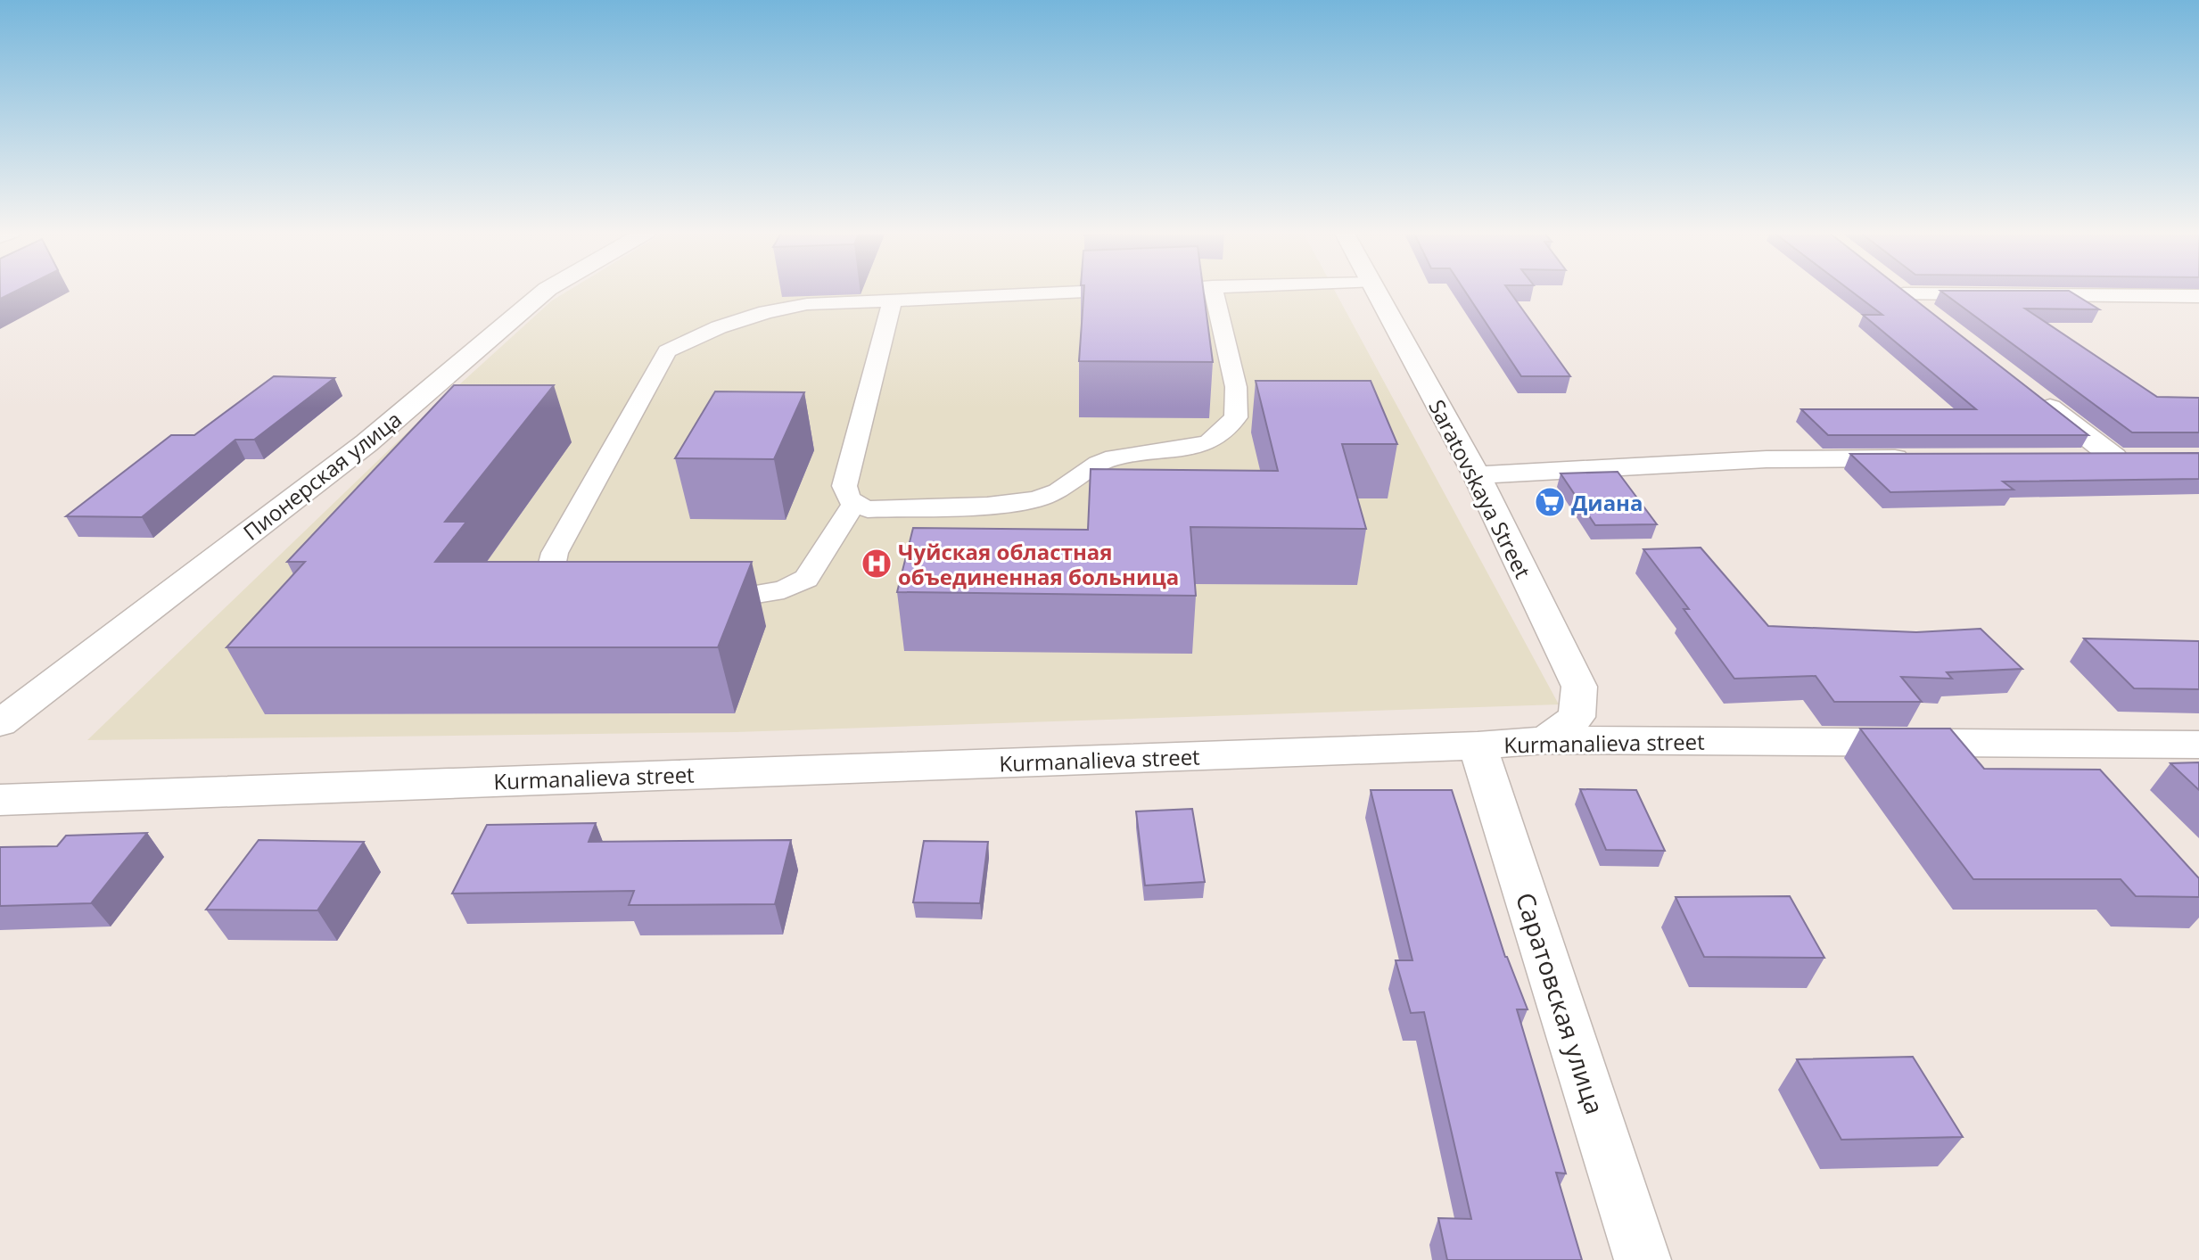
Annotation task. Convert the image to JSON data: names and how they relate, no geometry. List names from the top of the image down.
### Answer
{
  "streets": {
    "street": [
      "Пионерская улица",
      "Saratovskaya Street",
      "Kurmanalieva street",
      "Саратовская улица"
    ]
  },
  "crossings": [
    ["Saratovskaya Street", "Kurmanalieva street"],
    ["Kurmanalieva street", "Саратовская улица"]
  ],
  "places": {
    "supermarket": ["Диана"],
    "hospital": ["Чуйская областная объединенная больница"]
  }
}
